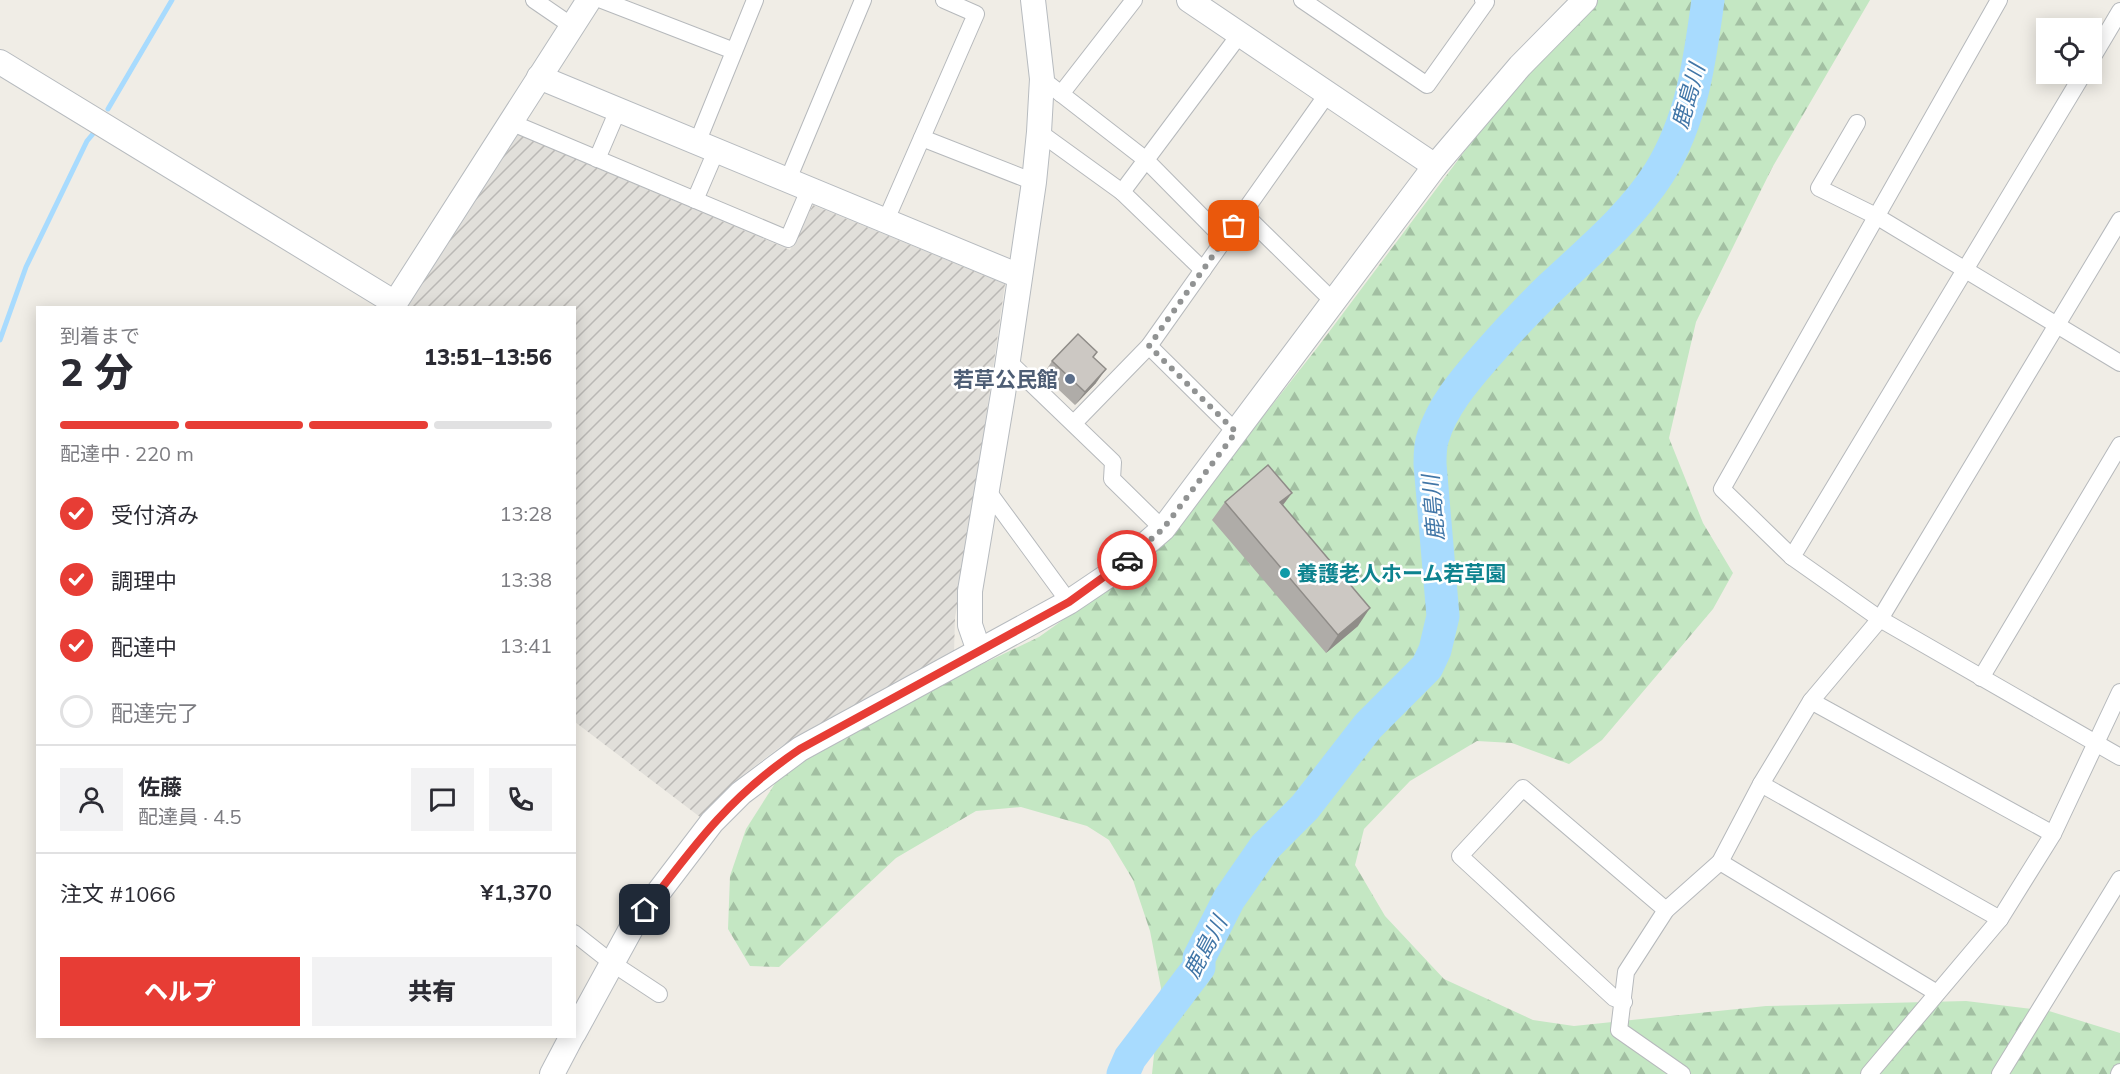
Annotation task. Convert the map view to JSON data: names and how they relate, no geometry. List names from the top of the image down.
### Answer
{
  "water": ["鹿島川"],
  "places": ["若草公民館", "養護老人ホーム若草園"],
  "page": {
    "heading": ["2 分", "到着まで", "13:51–13:56"],
    "panel": [
      "佐藤",
      "配達員 · 4.5",
      "注文 #1066",
      "¥1,370"
    ],
    "bar": "配達中 · 220 m",
    "list": [
      ["受付済み", "13:28"],
      ["調理中", "13:38"],
      ["配達中", "13:41"],
      "配達完了"
    ],
    "buttons": ["ヘルプ", "共有"]
  }
}
